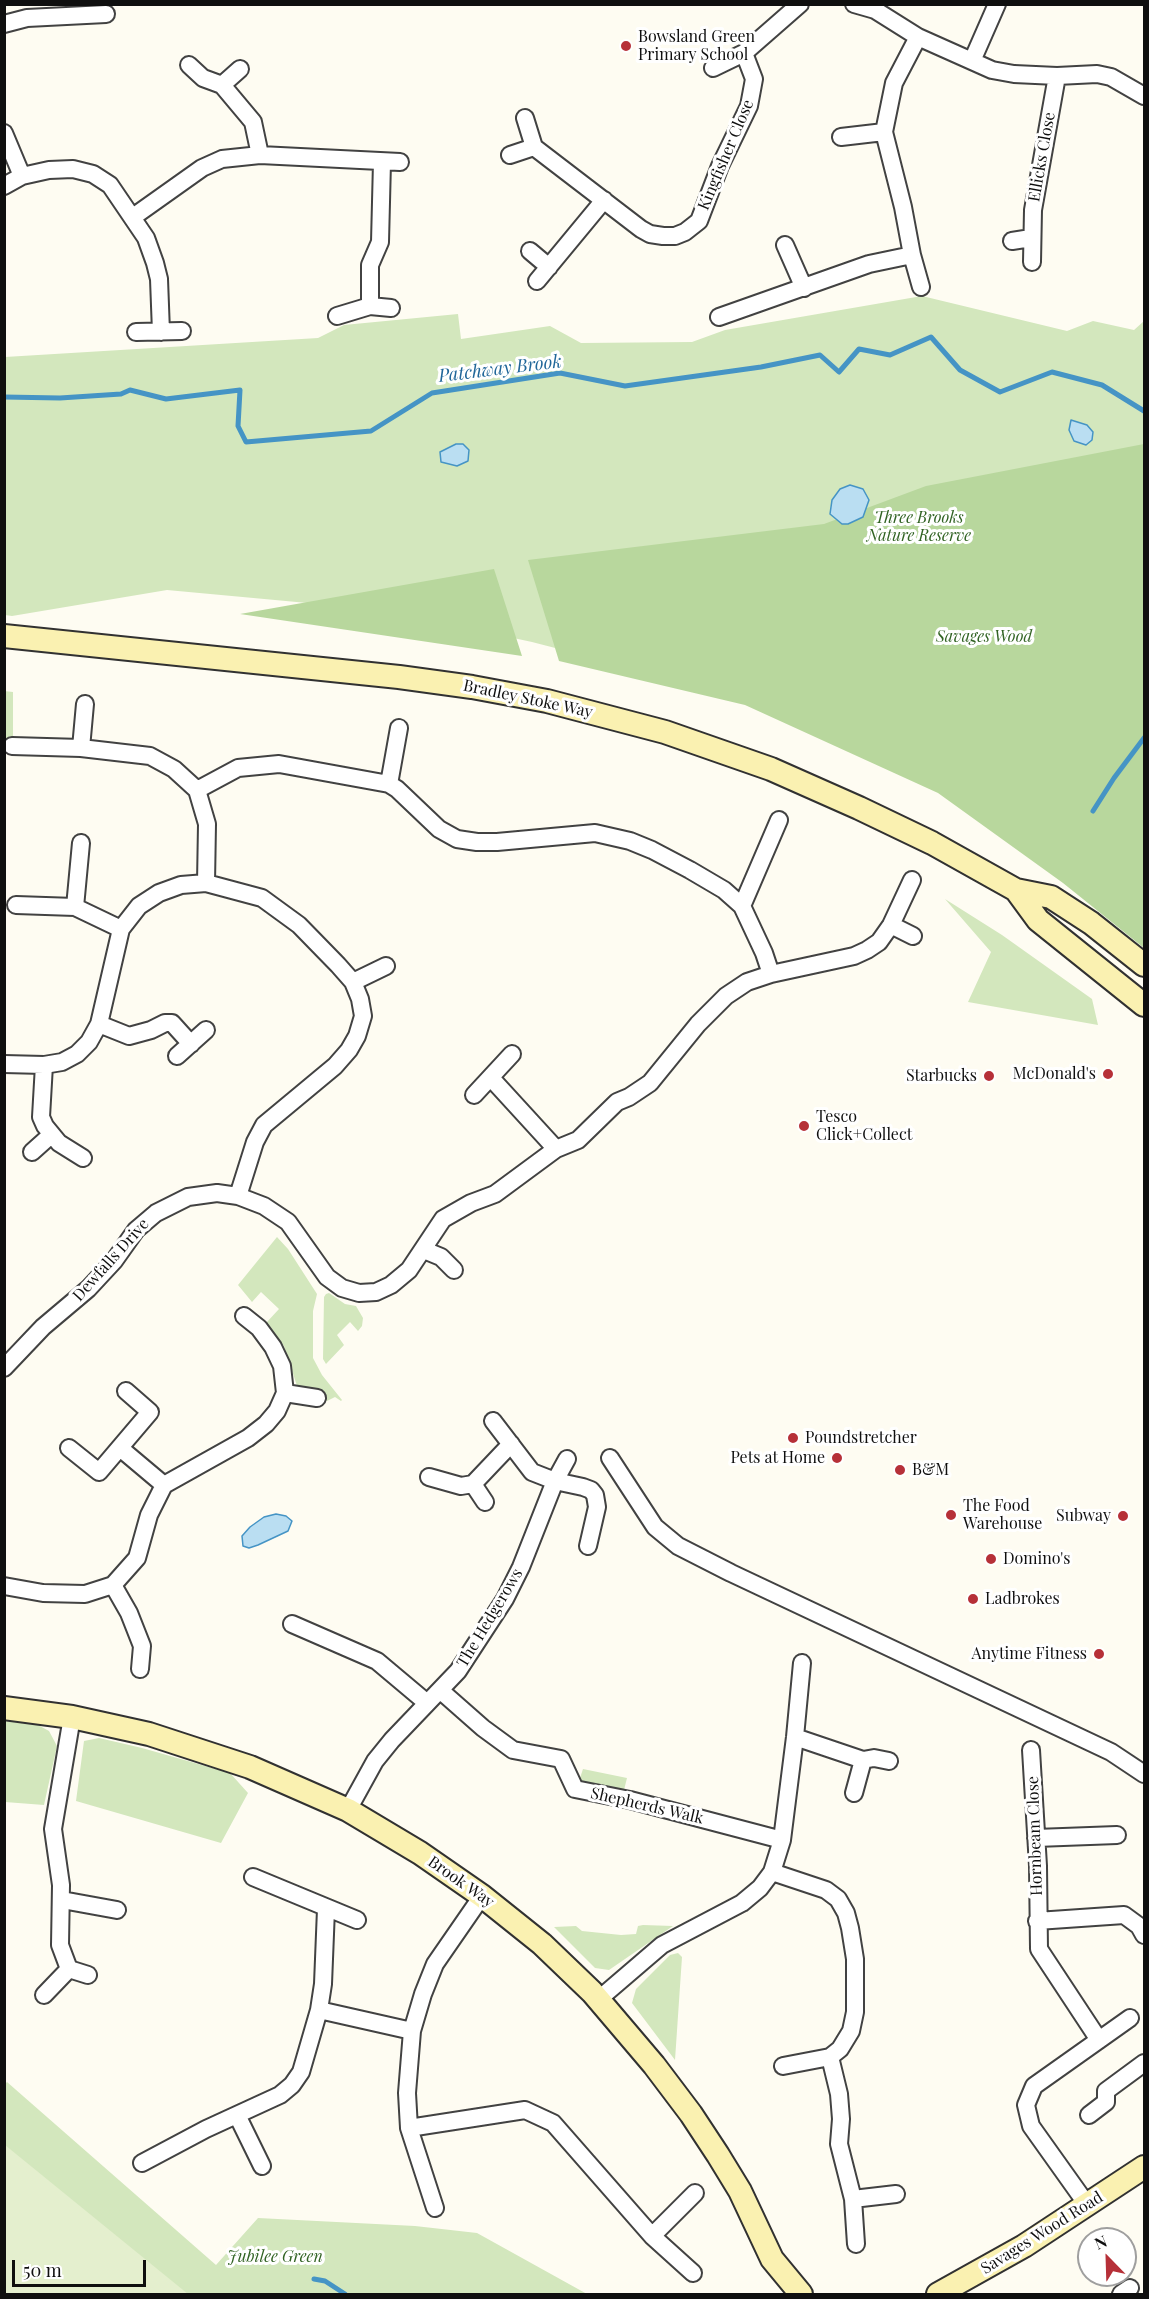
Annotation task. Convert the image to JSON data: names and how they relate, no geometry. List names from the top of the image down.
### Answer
{
  "streets": {
    "street": [
      "Kingfisher Close",
      "Ellicks Close",
      "Bradley Stoke Way",
      "Dewfalls Drive",
      "The Hedgerows",
      "Shepherds Walk",
      "Hornbeam Close",
      "Brook Way",
      "Savages Wood Road"
    ]
  },
  "crossings": [
    ["The Hedgerows", "Shepherds Walk"],
    ["The Hedgerows", "Brook Way"]
  ],
  "water": ["Patchway Brook"],
  "parks": ["Three Brooks Nature Reserve", "Savages Wood", "Jubilee Green"],
  "places": [
    "Bowsland Green Primary School",
    "McDonald's",
    "Starbucks",
    "Tesco Click+Collect",
    "Poundstretcher",
    "Pets at Home",
    "B&M",
    "The Food Warehouse",
    "Subway",
    "Domino's",
    "Ladbrokes",
    "Anytime Fitness"
  ],
  "scale_bar": "50 m",
  "north": "top left"
}
